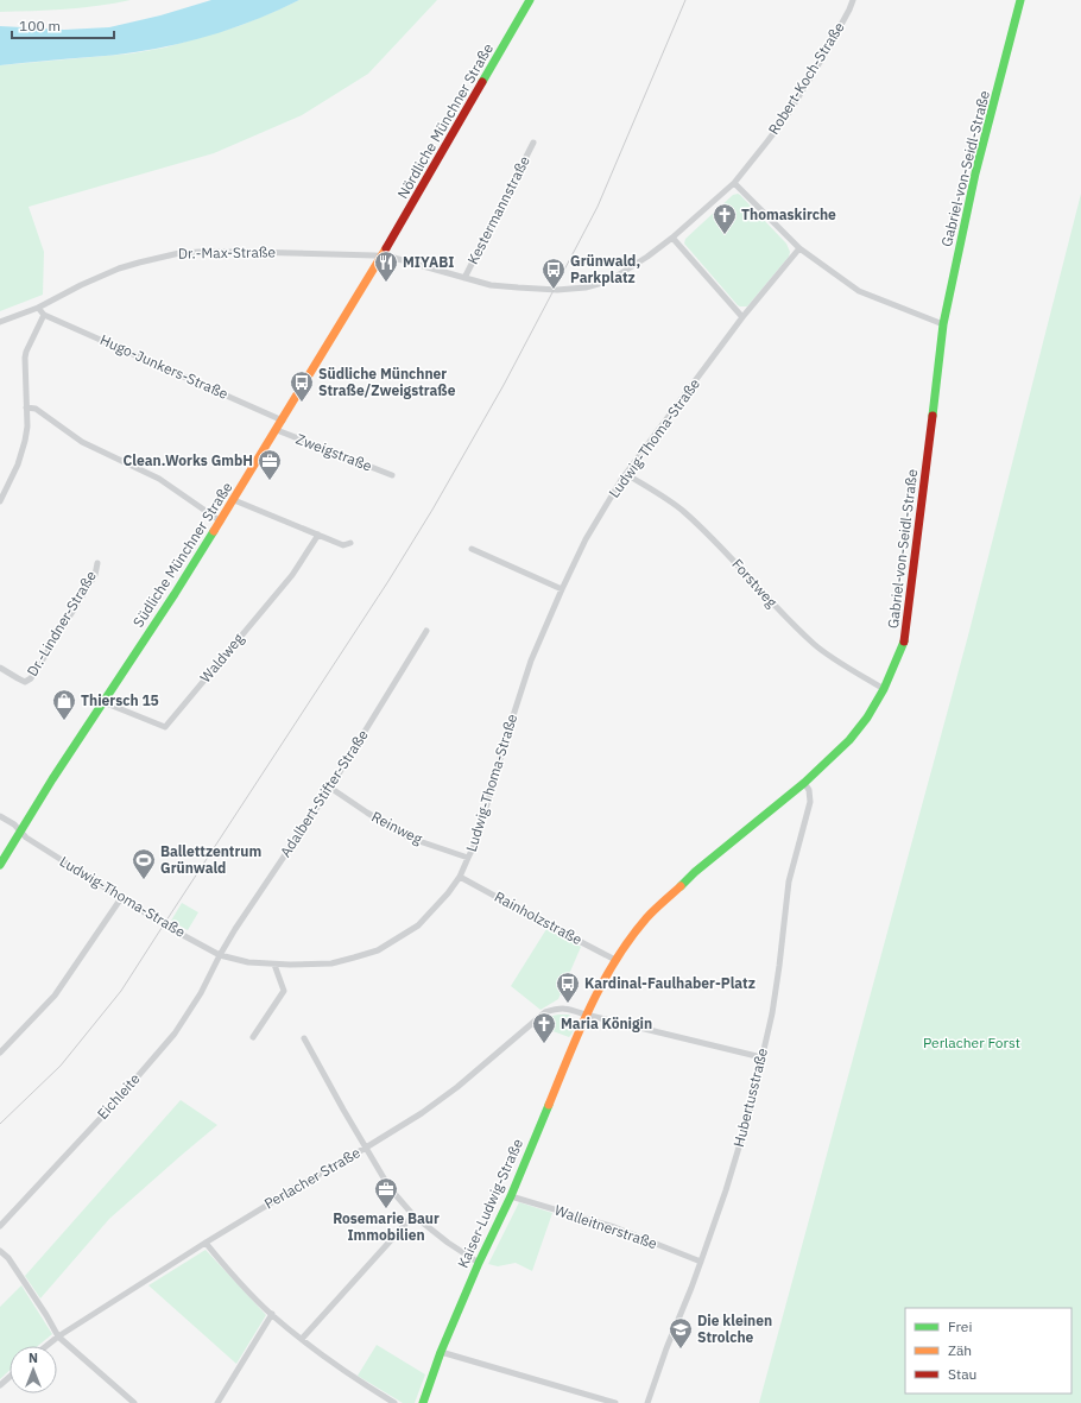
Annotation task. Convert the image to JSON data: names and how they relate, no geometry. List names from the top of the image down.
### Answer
{
  "streets": {
    "street": [
      "Robert-Koch-Straße",
      "Nördliche Münchner Straße",
      "Gabriel-von-Seidl-Straße",
      "Kestermannstraße",
      "Dr.-Max-Straße",
      "Hugo-Junkers-Straße",
      "Ludwig-Thoma-Straße",
      "Zweigstraße",
      "Südliche Münchner Straße",
      "Forstweg",
      "Dr.-Lindner-Straße",
      "Waldweg",
      "Adalbert-Stifter-Straße",
      "Reinweg",
      "Rainholzstraße",
      "Eichleite",
      "Hubertusstraße",
      "Perlacher Straße",
      "Kaiser-Ludwig-Straße",
      "Walleitnerstraße"
    ]
  },
  "crossings": [
    ["Robert-Koch-Straße", "Nördliche Münchner Straße"],
    ["Robert-Koch-Straße", "Kestermannstraße"],
    ["Robert-Koch-Straße", "Dr.-Max-Straße"],
    ["Robert-Koch-Straße", "Südliche Münchner Straße"],
    ["Nördliche Münchner Straße", "Dr.-Max-Straße"],
    ["Nördliche Münchner Straße", "Südliche Münchner Straße"],
    ["Gabriel-von-Seidl-Straße", "Forstweg"],
    ["Gabriel-von-Seidl-Straße", "Rainholzstraße"],
    ["Gabriel-von-Seidl-Straße", "Hubertusstraße"],
    ["Gabriel-von-Seidl-Straße", "Perlacher Straße"],
    ["Gabriel-von-Seidl-Straße", "Kaiser-Ludwig-Straße"],
    ["Dr.-Max-Straße", "Südliche Münchner Straße"],
    ["Hugo-Junkers-Straße", "Südliche Münchner Straße"],
    ["Ludwig-Thoma-Straße", "Südliche Münchner Straße"],
    ["Ludwig-Thoma-Straße", "Forstweg"],
    ["Ludwig-Thoma-Straße", "Adalbert-Stifter-Straße"],
    ["Ludwig-Thoma-Straße", "Reinweg"],
    ["Ludwig-Thoma-Straße", "Rainholzstraße"],
    ["Ludwig-Thoma-Straße", "Eichleite"],
    ["Zweigstraße", "Südliche Münchner Straße"],
    ["Südliche Münchner Straße", "Waldweg"],
    ["Adalbert-Stifter-Straße", "Reinweg"],
    ["Adalbert-Stifter-Straße", "Eichleite"],
    ["Hubertusstraße", "Perlacher Straße"],
    ["Hubertusstraße", "Walleitnerstraße"],
    ["Perlacher Straße", "Kaiser-Ludwig-Straße"],
    ["Kaiser-Ludwig-Straße", "Walleitnerstraße"]
  ],
  "parks": ["Perlacher Forst"],
  "places": {
    "church": ["Thomaskirche", "Maria Königin"],
    "restaurant": ["MIYABI"],
    "bus stop": ["Grünwald, Parkplatz", "Südliche Münchner Straße/Zweigstraße", "Kardinal-Faulhaber-Platz"],
    "office": ["Clean.Works GmbH", "Rosemarie Baur Immobilien"],
    "shop": ["Thiersch 15"],
    "sports": ["Ballettzentrum Grünwald"],
    "school or university": ["Die kleinen Strolche"]
  },
  "legend": ["Frei", "Zäh", "Stau"],
  "scale_bar": "100 m",
  "north": "top"
}
